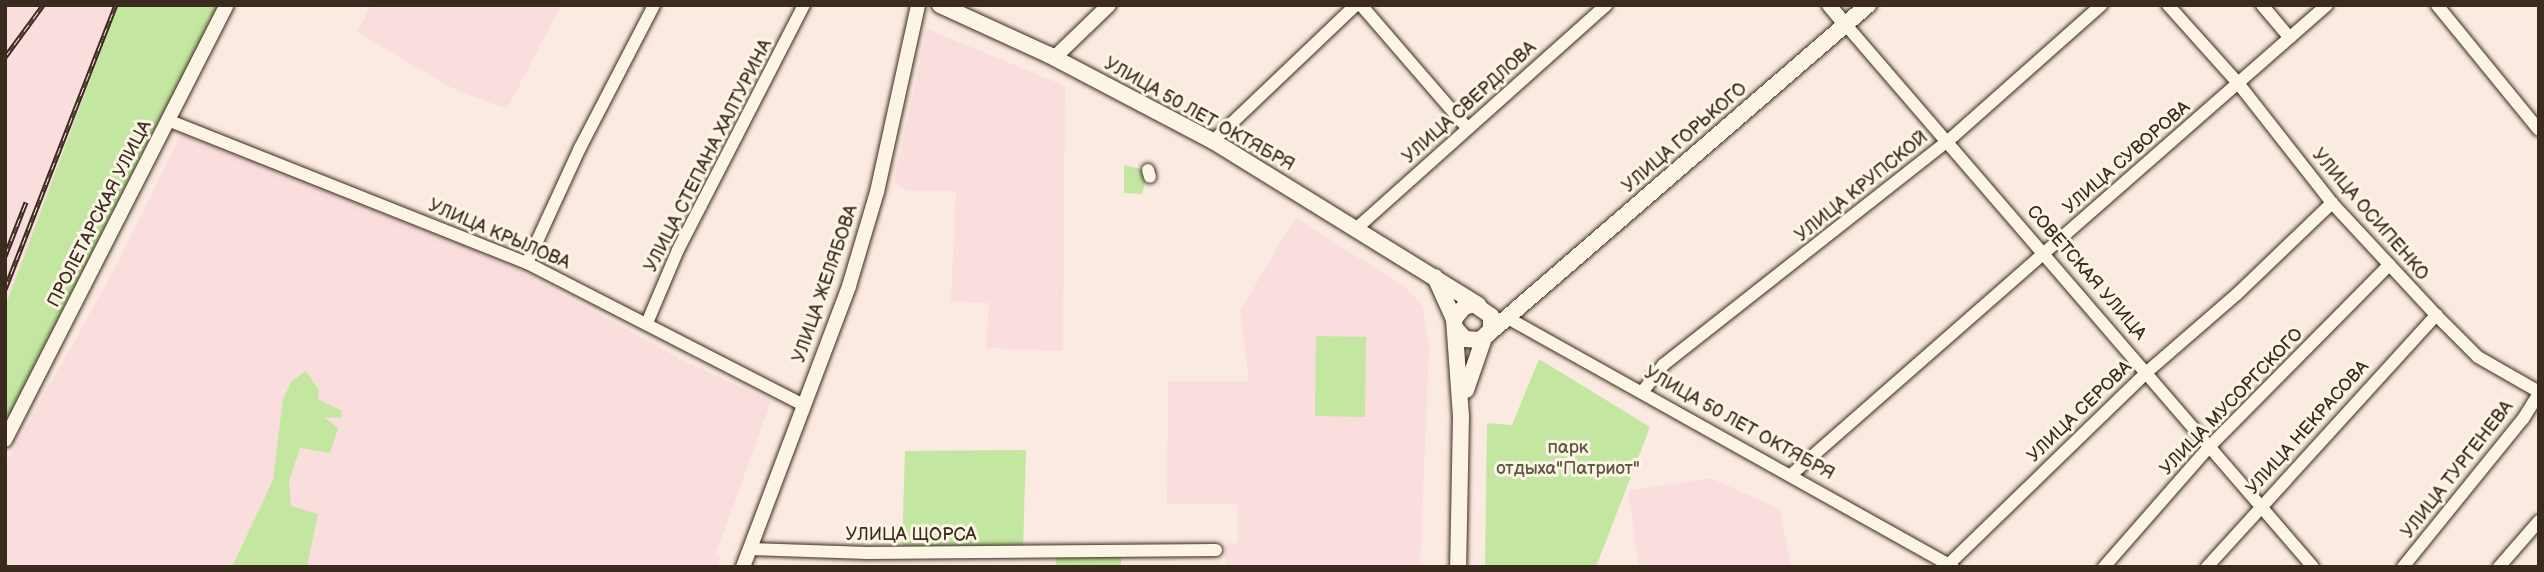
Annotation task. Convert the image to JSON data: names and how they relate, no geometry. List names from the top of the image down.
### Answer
{
  "streets": {
    "main road": ["УЛИЦА 50 ЛЕТ ОКТЯБРЯ", "УЛИЦА ГОРЬКОГО"],
    "street": [
      "УЛИЦА СВЕРДЛОВА",
      "УЛИЦА СТЕПАНА ХАЛТУРИНА",
      "УЛИЦА СУВОРОВА",
      "УЛИЦА КРУПСКОЙ",
      "ПРОЛЕТАРСКАЯ УЛИЦА",
      "УЛИЦА ОСИПЕНКО",
      "УЛИЦА КРЫЛОВА",
      "СОВЕТСКАЯ УЛИЦА",
      "УЛИЦА ЖЕЛЯБОВА",
      "УЛИЦА МУСОРГСКОГО",
      "УЛИЦА СЕРОВА",
      "УЛИЦА НЕКРАСОВА",
      "УЛИЦА ТУРГЕНЕВА",
      "УЛИЦА ЩОРСА"
    ]
  },
  "crossings": [
    ["УЛИЦА СВЕРДЛОВА", "УЛИЦА 50 ЛЕТ ОКТЯБРЯ"],
    ["УЛИЦА 50 ЛЕТ ОКТЯБРЯ", "УЛИЦА ГОРЬКОГО"],
    ["УЛИЦА 50 ЛЕТ ОКТЯБРЯ", "УЛИЦА СУВОРОВА"],
    ["УЛИЦА 50 ЛЕТ ОКТЯБРЯ", "УЛИЦА КРУПСКОЙ"],
    ["УЛИЦА 50 ЛЕТ ОКТЯБРЯ", "УЛИЦА СЕРОВА"],
    ["УЛИЦА ГОРЬКОГО", "СОВЕТСКАЯ УЛИЦА"],
    ["УЛИЦА СТЕПАНА ХАЛТУРИНА", "УЛИЦА КРЫЛОВА"],
    ["УЛИЦА СУВОРОВА", "УЛИЦА ОСИПЕНКО"],
    ["УЛИЦА СУВОРОВА", "СОВЕТСКАЯ УЛИЦА"],
    ["УЛИЦА КРУПСКОЙ", "СОВЕТСКАЯ УЛИЦА"],
    ["ПРОЛЕТАРСКАЯ УЛИЦА", "УЛИЦА КРЫЛОВА"],
    ["УЛИЦА ОСИПЕНКО", "УЛИЦА МУСОРГСКОГО"],
    ["УЛИЦА ОСИПЕНКО", "УЛИЦА СЕРОВА"],
    ["УЛИЦА ОСИПЕНКО", "УЛИЦА НЕКРАСОВА"],
    ["УЛИЦА ОСИПЕНКО", "УЛИЦА ТУРГЕНЕВА"],
    ["УЛИЦА КРЫЛОВА", "УЛИЦА ЖЕЛЯБОВА"],
    ["СОВЕТСКАЯ УЛИЦА", "УЛИЦА МУСОРГСКОГО"],
    ["СОВЕТСКАЯ УЛИЦА", "УЛИЦА СЕРОВА"],
    ["СОВЕТСКАЯ УЛИЦА", "УЛИЦА НЕКРАСОВА"],
    ["УЛИЦА ЖЕЛЯБОВА", "УЛИЦА ЩОРСА"]
  ],
  "parks": ["парк отдыха\"Патриот\""]
}
